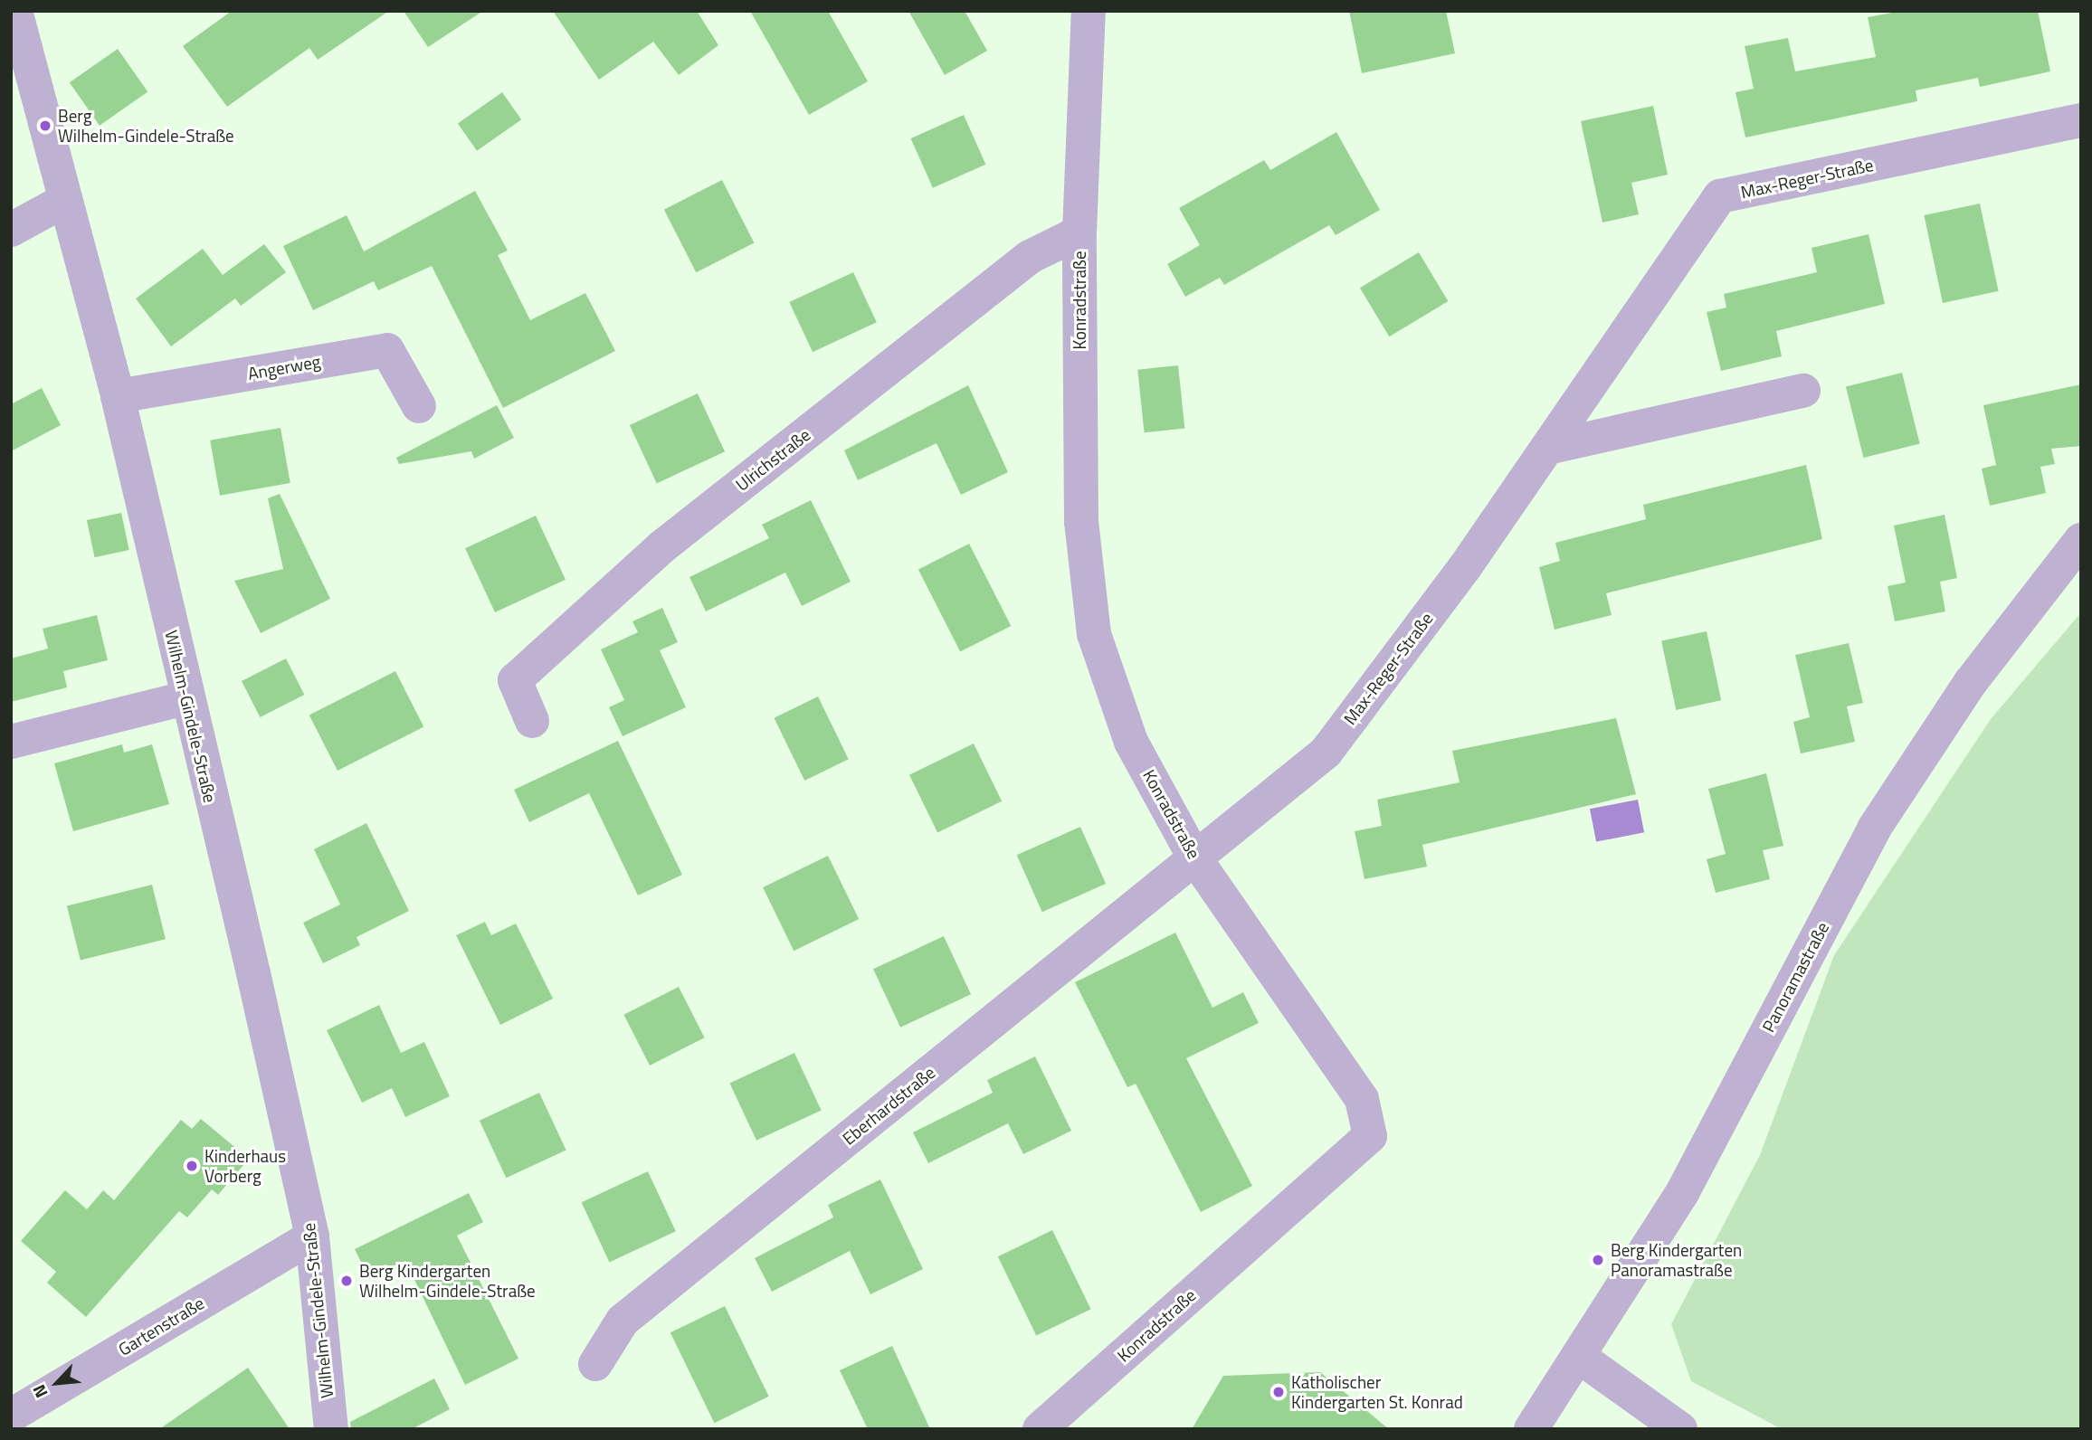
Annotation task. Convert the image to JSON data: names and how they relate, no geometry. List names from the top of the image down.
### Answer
{
  "streets": {
    "street": [
      "Max-Reger-Straße",
      "Konradstraße",
      "Angerweg",
      "Ulrichstraße",
      "Wilhelm-Gindele-Straße",
      "Panoramastraße",
      "Eberhardstraße",
      "Gartenstraße"
    ]
  },
  "crossings": [
    ["Max-Reger-Straße", "Konradstraße"],
    ["Max-Reger-Straße", "Eberhardstraße"],
    ["Konradstraße", "Ulrichstraße"],
    ["Konradstraße", "Eberhardstraße"],
    ["Angerweg", "Wilhelm-Gindele-Straße"],
    ["Wilhelm-Gindele-Straße", "Gartenstraße"]
  ],
  "places": [
    "Berg Wilhelm-Gindele-Straße",
    "Kinderhaus Vorberg",
    "Berg Kindergarten Panoramastraße",
    "Berg Kindergarten Wilhelm-Gindele-Straße",
    "Katholischer Kindergarten St. Konrad"
  ],
  "north": "bottom left"
}
